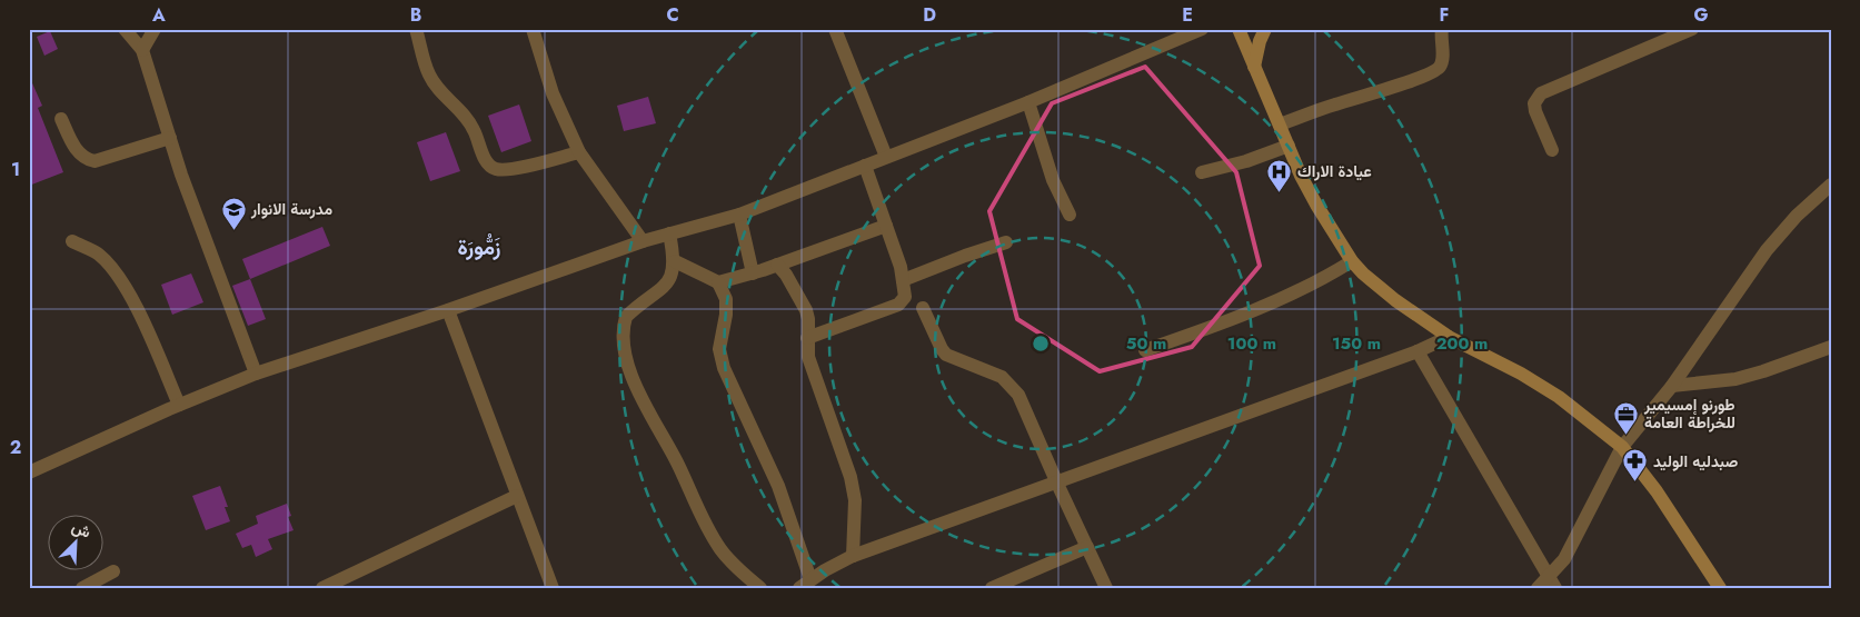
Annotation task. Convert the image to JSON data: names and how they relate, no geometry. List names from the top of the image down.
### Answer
{
  "districts": ["زَمُّورَة"],
  "places": {
    "hospital": ["عيادة الاراك"],
    "school or university": ["مدرسة الانوار"],
    "office": ["طورنو إمسيمير للخراطة العامة"],
    "pharmacy": ["صبدليه الوليد"]
  },
  "north": "top right",
  "grid": {
    "columns": [
      "A",
      "B",
      "C",
      "D",
      "E",
      "F",
      "G"
    ],
    "rows": ["1", "2"]
  },
  "rings": [
    "50 m",
    "100 m",
    "150 m",
    "200 m"
  ]
}
